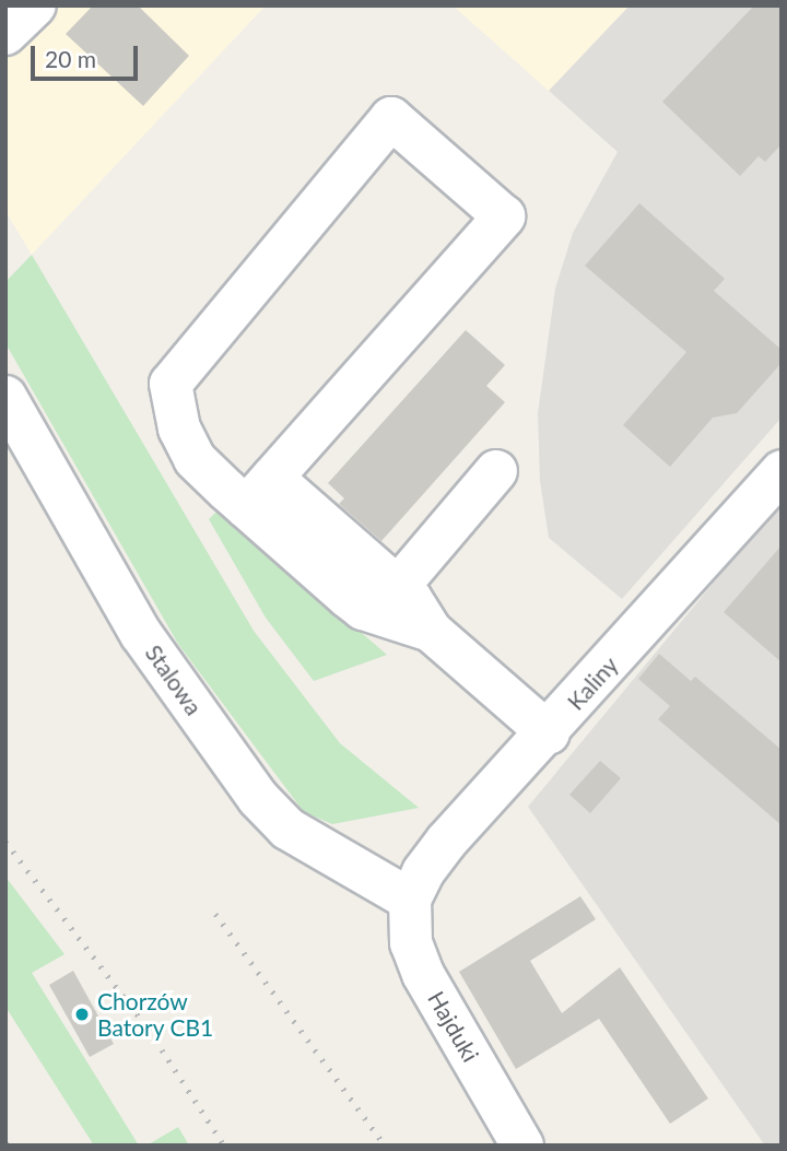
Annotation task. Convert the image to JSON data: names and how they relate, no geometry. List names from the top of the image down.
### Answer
{
  "streets": {
    "street": ["Stalowa", "Kaliny", "Hajduki"]
  },
  "crossings": [
    ["Stalowa", "Kaliny"],
    ["Stalowa", "Hajduki"],
    ["Kaliny", "Hajduki"]
  ],
  "places": ["Chorzów Batory CB1"],
  "scale_bar": "20 m"
}
